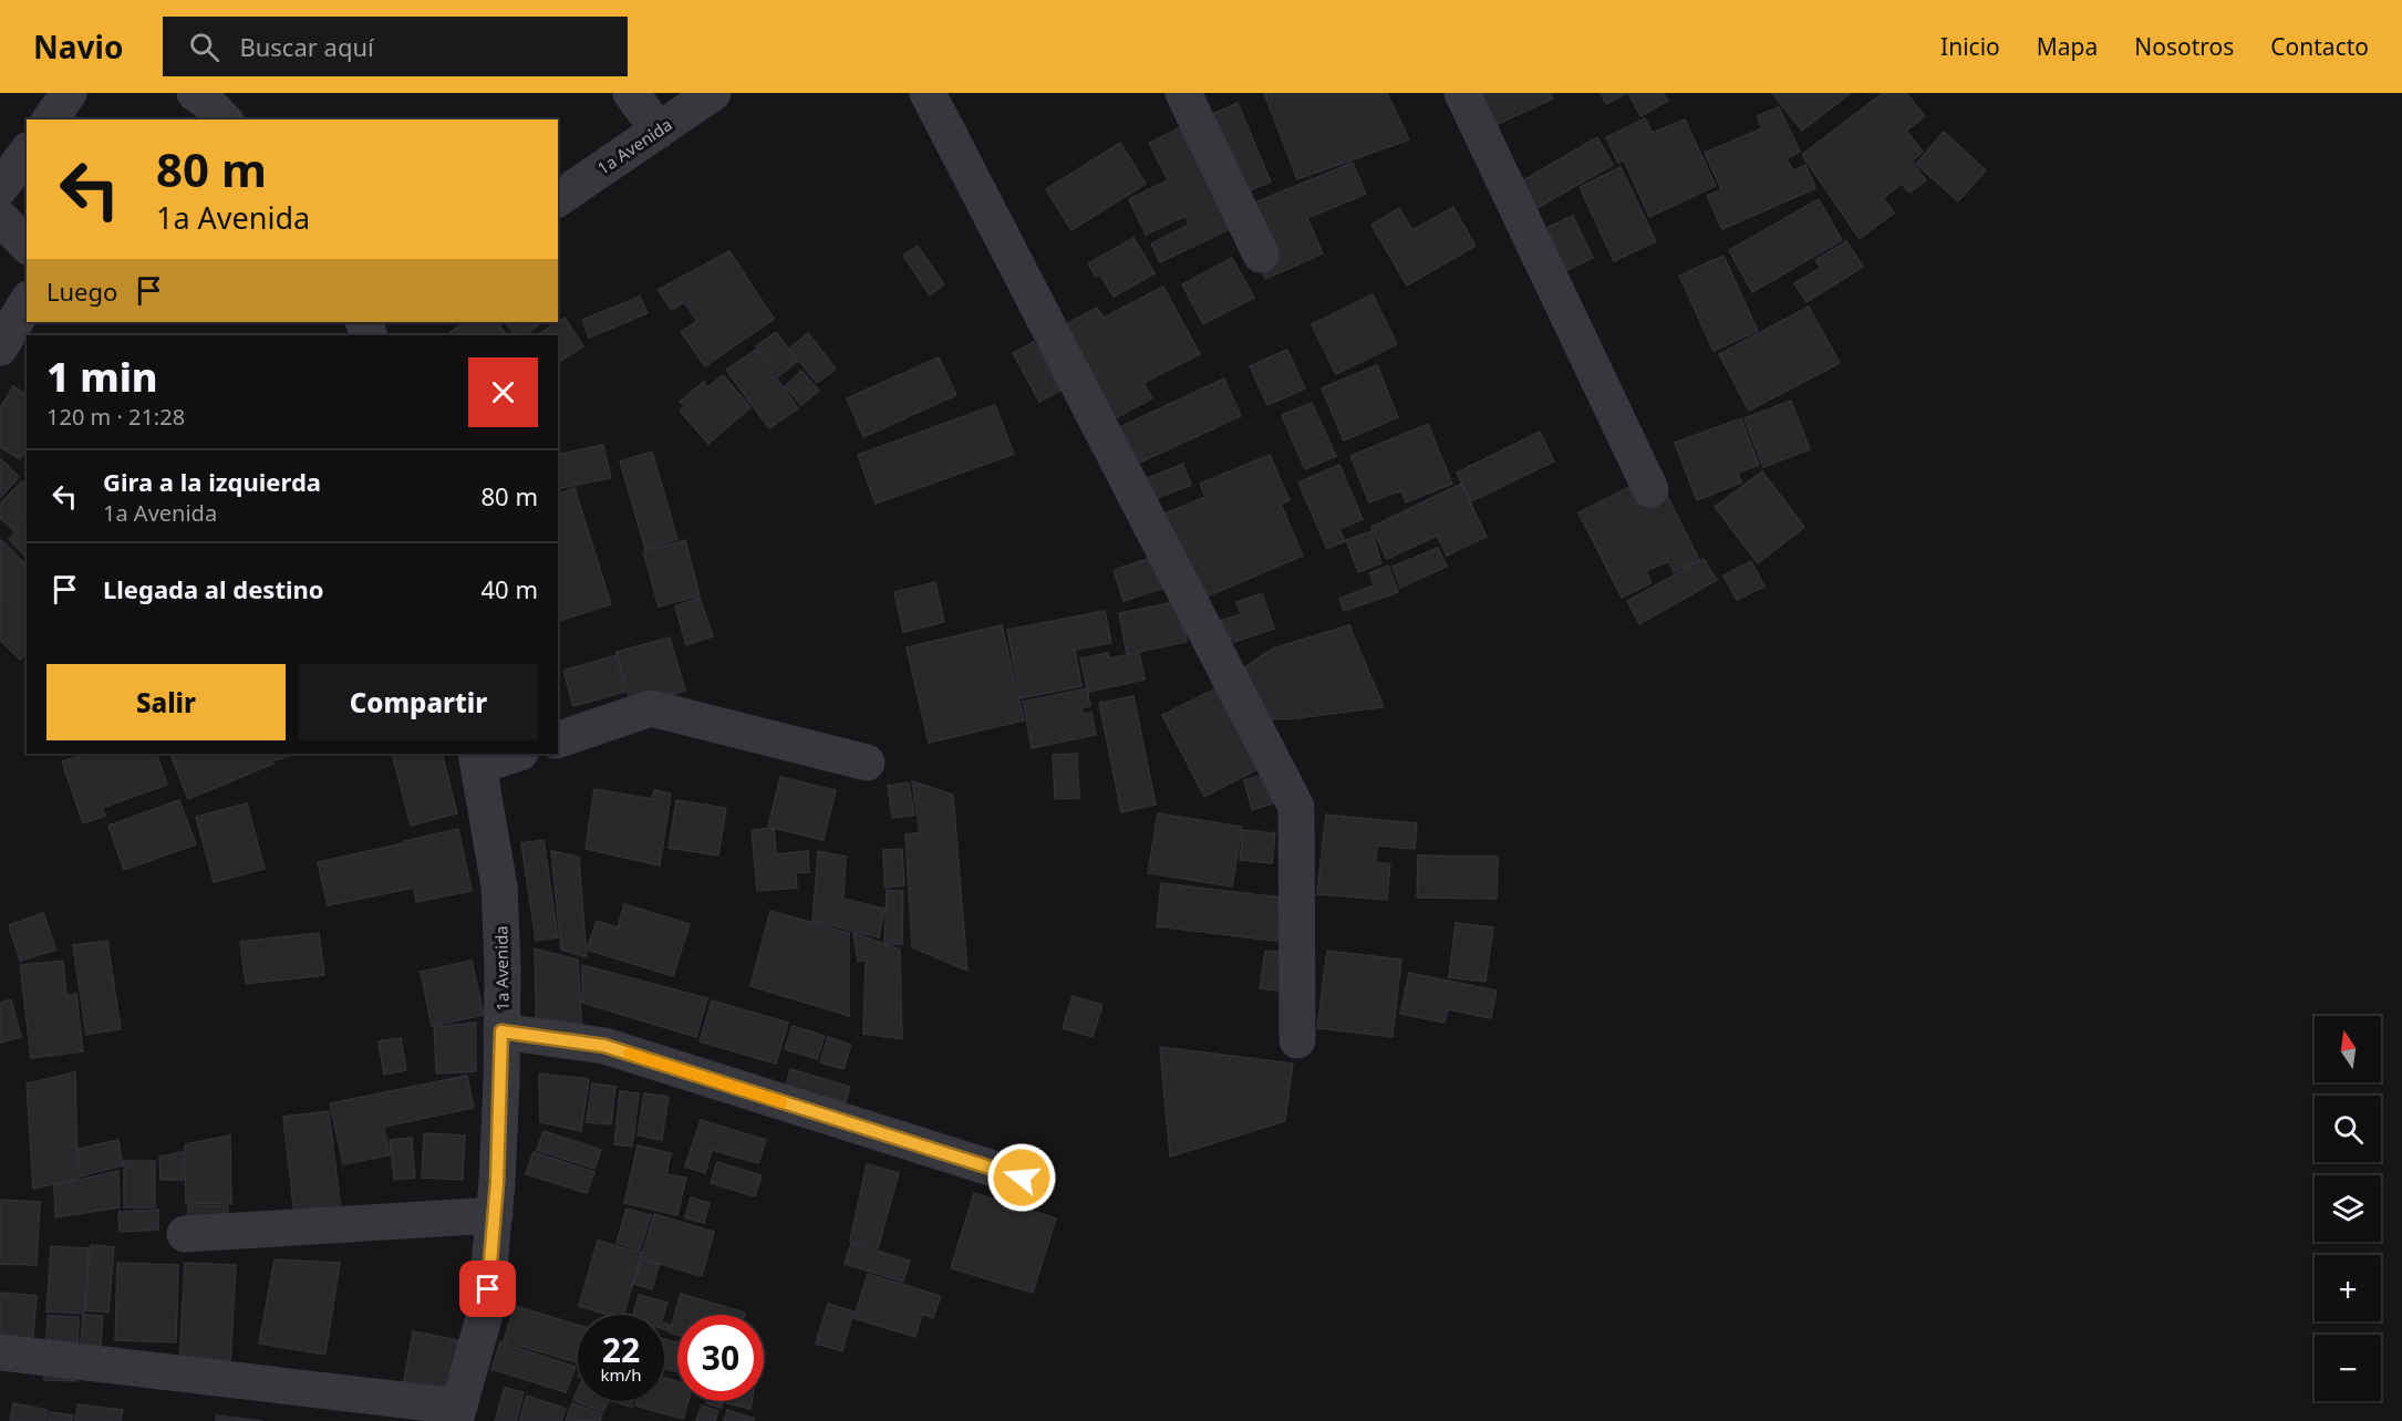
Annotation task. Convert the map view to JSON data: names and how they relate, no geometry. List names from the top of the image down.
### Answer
{
  "streets": {
    "street": ["1a Avenida"]
  },
  "north": "top",
  "page": {
    "header": "Navio",
    "search": "Buscar aquí",
    "nav": [
      "Inicio",
      "Mapa",
      "Nosotros",
      "Contacto"
    ],
    "turn": ["80 m", "1a Avenida"],
    "then": "Luego",
    "heading": ["1 min", "120 m · 21:28"],
    "list": [
      {
        "name": "Gira a la izquierda",
        "note": "1a Avenida",
        "value": "80 m"
      },
      {
        "name": "Llegada al destino",
        "value": "40 m"
      }
    ],
    "buttons": ["Salir", "Compartir"],
    "map_buttons": ["+", "−"],
    "speed": "22 km/h",
    "limit": "30"
  }
}
